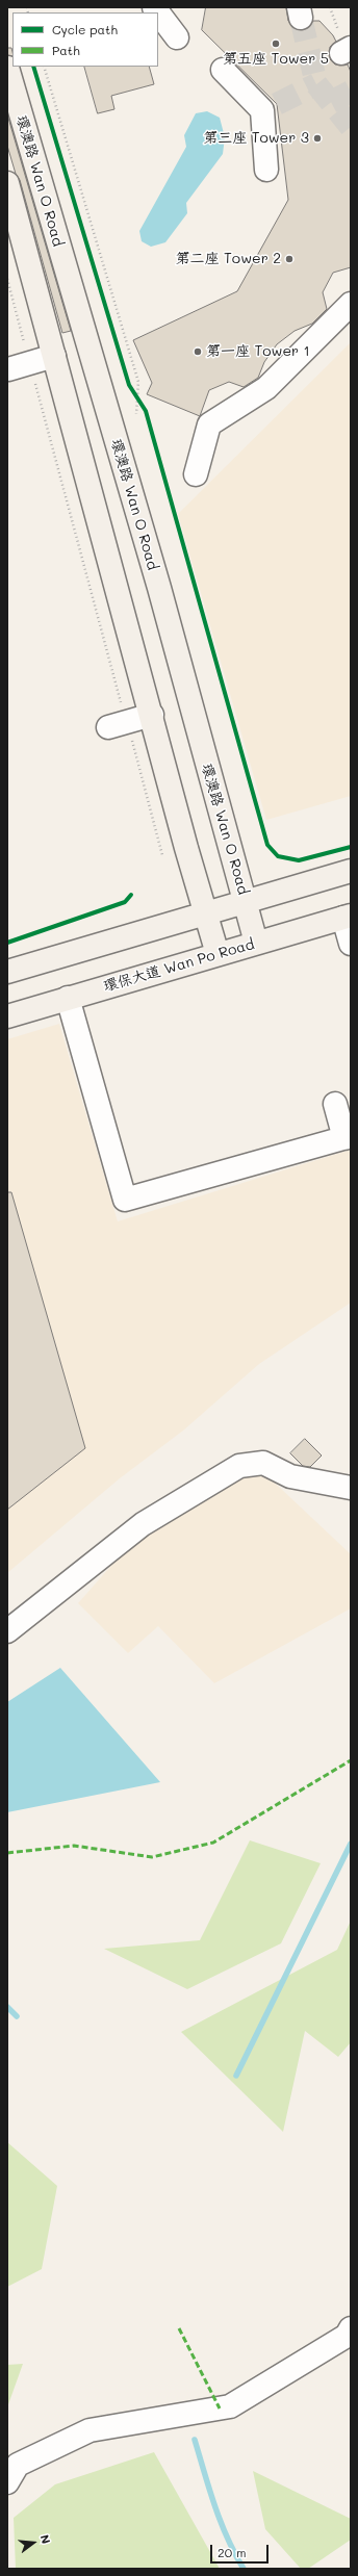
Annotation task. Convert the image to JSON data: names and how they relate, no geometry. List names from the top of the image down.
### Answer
{
  "streets": {
    "main road": ["環澳路 Wan O Road", "環保大道 Wan Po Road"]
  },
  "crossings": [
    ["環澳路 Wan O Road", "環保大道 Wan Po Road"]
  ],
  "places": [
    "第五座 Tower 5",
    "第三座 Tower 3",
    "第二座 Tower 2",
    "第一座 Tower 1"
  ],
  "legend": ["Cycle path", "Path"],
  "scale_bar": "20 m",
  "north": "right"
}
